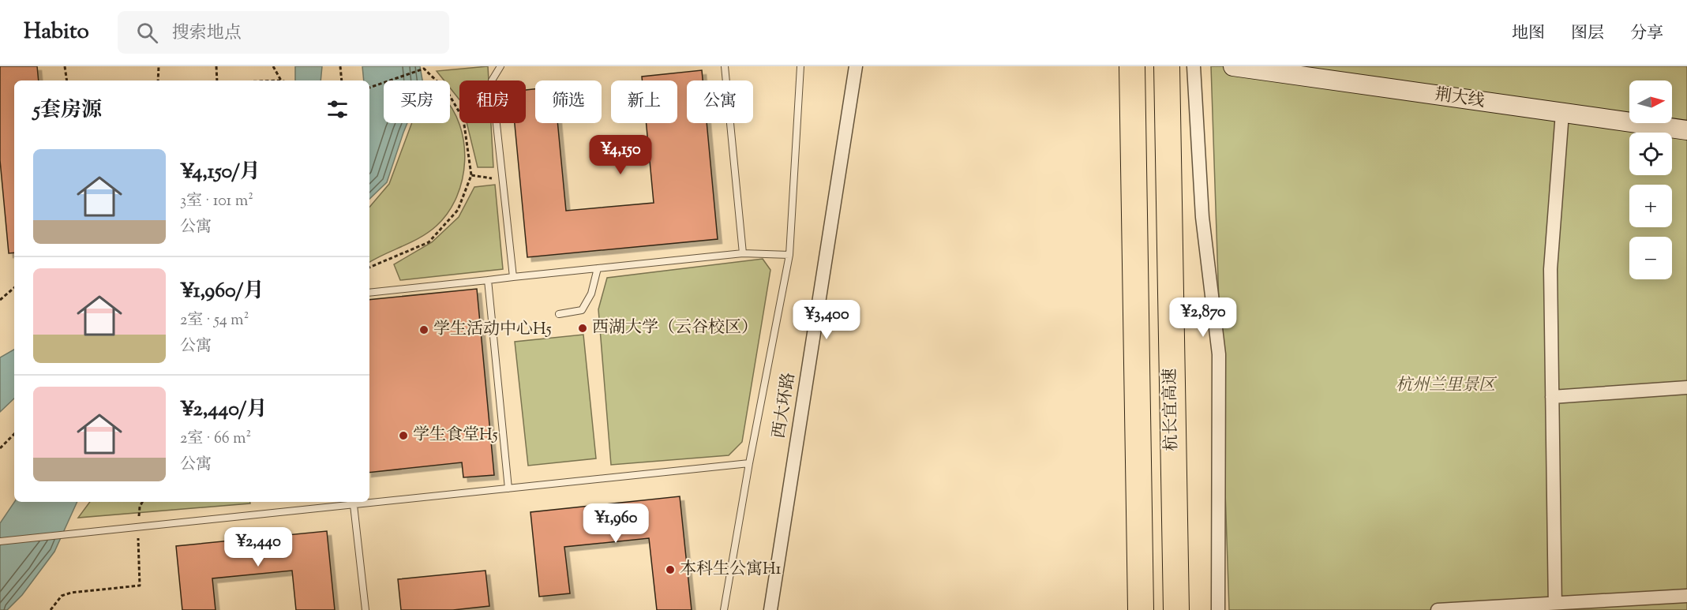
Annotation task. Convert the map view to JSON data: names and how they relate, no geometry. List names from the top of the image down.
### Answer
{
  "streets": {
    "highway": ["杭长宜高速"],
    "street": ["荆大线", "西大环路"]
  },
  "parks": ["杭州兰里景区"],
  "places": [
    "西湖大学（云谷校区）",
    "学生活动中心H5",
    "学生食堂H5",
    "本科生公寓H1"
  ],
  "north": "right",
  "page": {
    "header": "Habito",
    "search": "搜索地点",
    "nav": ["地图", "图层", "分享"],
    "map_buttons": ["+", "−"],
    "chip": [
      "买房",
      "租房",
      "筛选",
      "新上",
      "公寓"
    ],
    "heading": "5套房源",
    "price": [
      "¥4,150",
      "¥2,870",
      "¥3,400",
      "¥1,960",
      "¥2,440"
    ],
    "list": [
      {
        "name": "¥4,150/月",
        "note": "3室 · 101 m² · 公寓"
      },
      {
        "name": "¥1,960/月",
        "note": "2室 · 54 m² · 公寓"
      },
      {
        "name": "¥2,440/月",
        "note": "2室 · 66 m² · 公寓"
      }
    ]
  }
}
